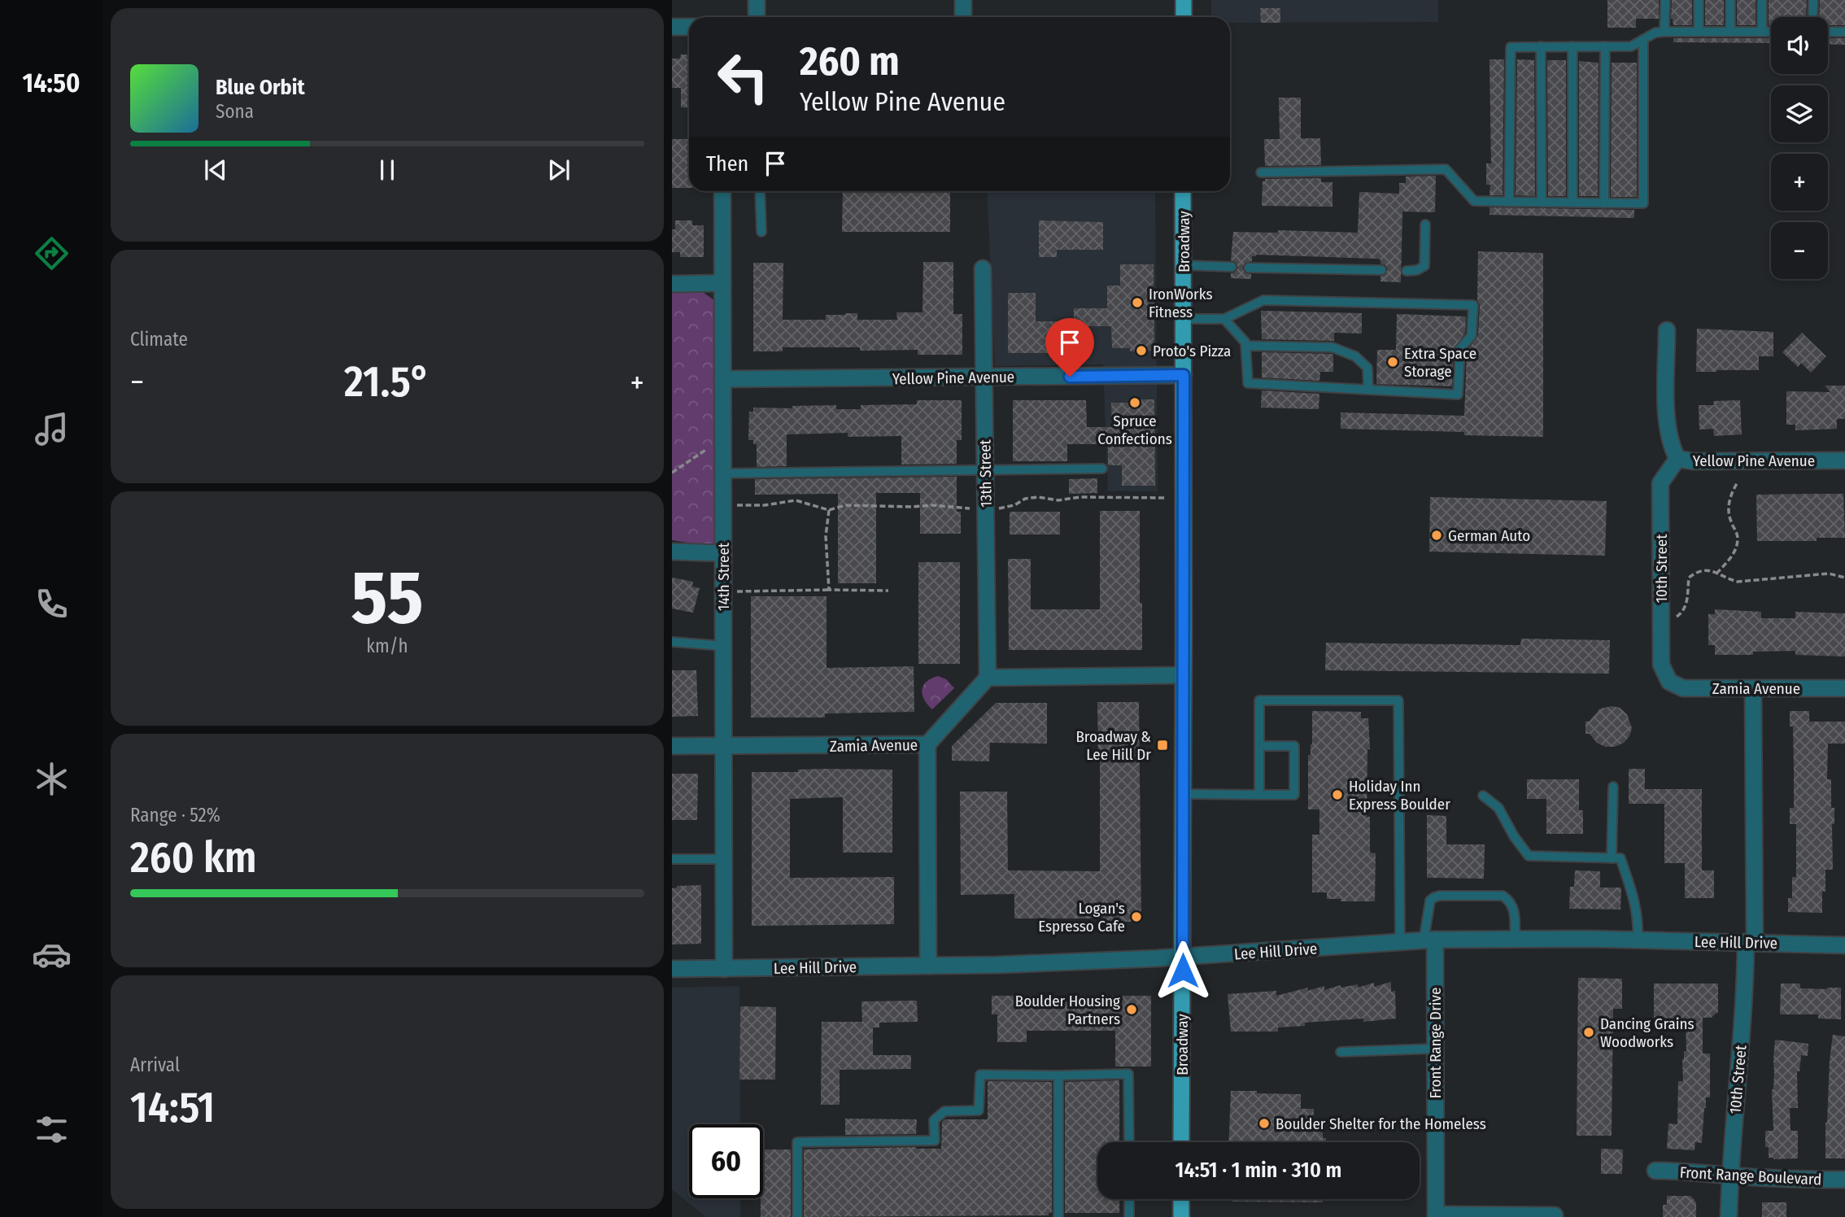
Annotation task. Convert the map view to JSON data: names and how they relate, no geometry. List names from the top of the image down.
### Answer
{
  "streets": {
    "main road": ["Broadway"],
    "street": [
      "Yellow Pine Avenue",
      "13th Street",
      "10th Street",
      "14th Street",
      "Zamia Avenue",
      "Lee Hill Drive",
      "Front Range Drive",
      "Front Range Boulevard"
    ]
  },
  "crossings": [
    ["Broadway", "Yellow Pine Avenue"],
    ["Broadway", "Lee Hill Drive"],
    ["Yellow Pine Avenue", "13th Street"],
    ["Yellow Pine Avenue", "10th Street"],
    ["Yellow Pine Avenue", "14th Street"],
    ["13th Street", "Zamia Avenue"],
    ["10th Street", "Zamia Avenue"],
    ["10th Street", "Lee Hill Drive"],
    ["10th Street", "Front Range Boulevard"],
    ["14th Street", "Zamia Avenue"],
    ["14th Street", "Lee Hill Drive"],
    ["Lee Hill Drive", "Front Range Drive"]
  ],
  "places": {
    "other": [
      "IronWorks Fitness",
      "Proto's Pizza",
      "Extra Space Storage",
      "Spruce Confections",
      "German Auto",
      "Holiday Inn Express Boulder",
      "Logan's Espresso Cafe",
      "Boulder Housing Partners",
      "Dancing Grains Woodworks",
      "Boulder Shelter for the Homeless"
    ],
    "transit": ["Broadway & Lee Hill Dr"]
  },
  "page": {
    "tabs": "14:50",
    "map_buttons": ["+", "−"],
    "turn": ["260 m", "Yellow Pine Avenue"],
    "song": ["Blue Orbit", "Sona"],
    "then": "Then",
    "tile": [
      "Climate",
      ["55", "km/h"],
      ["Range · 52%", "260 km"],
      ["Arrival", "14:51"]
    ],
    "heat": ["−", "21.5°", "+"],
    "limit": "60",
    "trip": "14:51 · 1 min · 310 m"
  }
}
